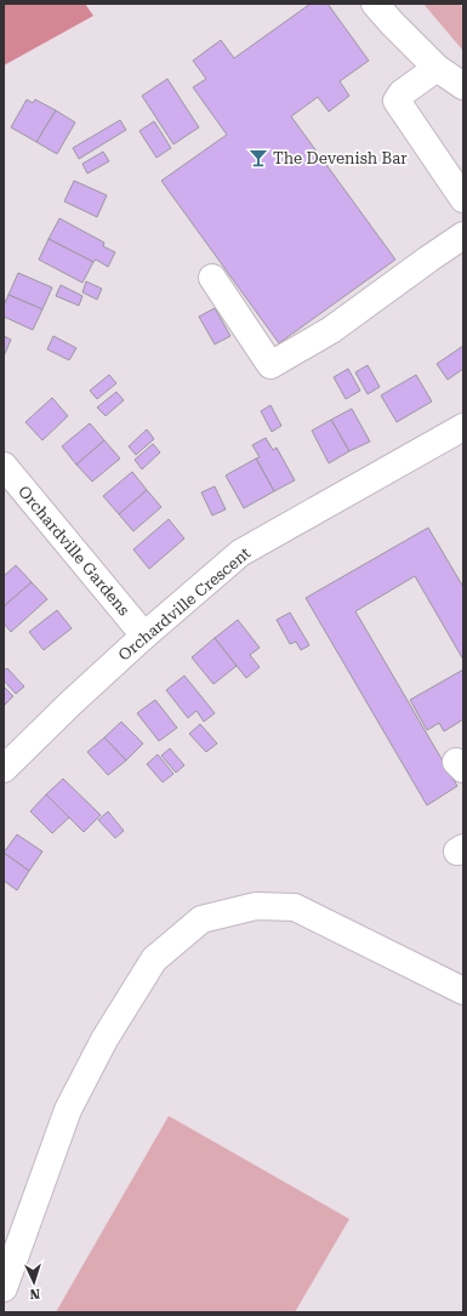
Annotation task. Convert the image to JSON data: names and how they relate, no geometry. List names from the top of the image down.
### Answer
{
  "streets": {
    "street": ["Orchardville Gardens", "Orchardville Crescent"]
  },
  "crossings": [
    ["Orchardville Gardens", "Orchardville Crescent"]
  ],
  "places": {
    "bar": ["The Devenish Bar"]
  },
  "north": "bottom"
}
